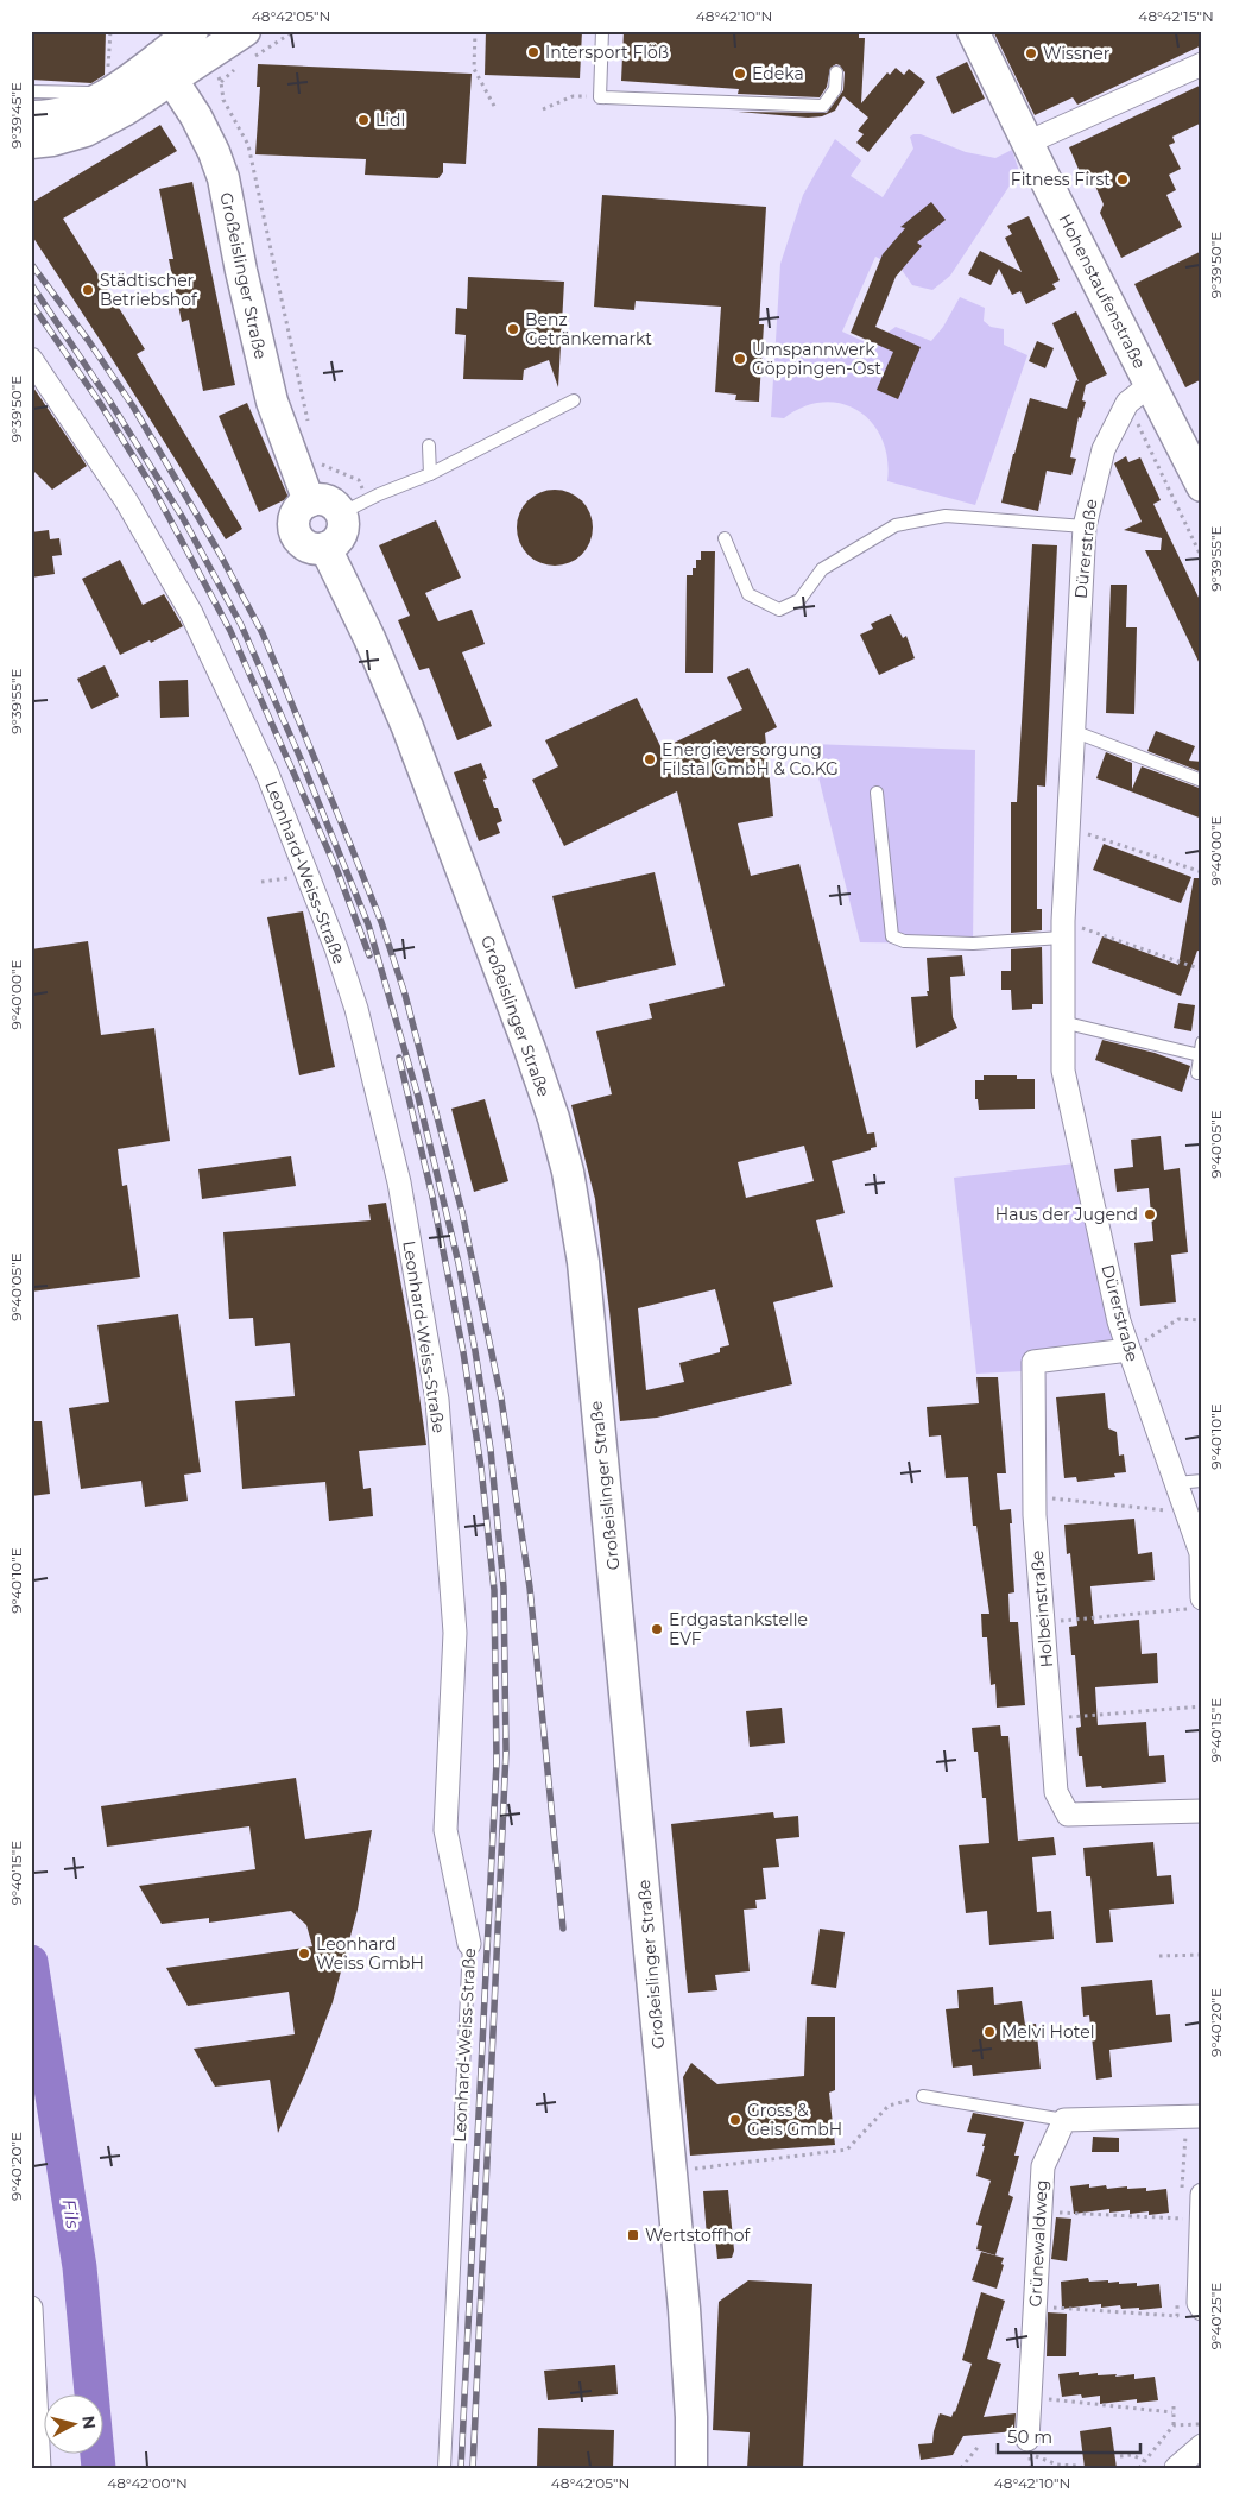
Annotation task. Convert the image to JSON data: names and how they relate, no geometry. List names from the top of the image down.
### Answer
{
  "streets": {
    "main road": ["Großeislinger Straße", "Hohenstaufenstraße"],
    "street": [
      "Dürerstraße",
      "Leonhard-Weiss-Straße",
      "Holbeinstraße",
      "Grünewaldweg"
    ]
  },
  "crossings": [
    ["Hohenstaufenstraße", "Dürerstraße"],
    ["Dürerstraße", "Holbeinstraße"]
  ],
  "water": ["Fils"],
  "places": {
    "other": [
      "Intersport Flöß",
      "Wissner",
      "Edeka",
      "Lidl",
      "Fitness First",
      "Städtischer Betriebshof",
      "Benz Getränkemarkt",
      "Umspannwerk Göppingen-Ost",
      "Energieversorgung Filstal GmbH & Co.KG",
      "Haus der Jugend",
      "Erdgastankstelle EVF",
      "Leonhard Weiss GmbH",
      "Melvi Hotel",
      "Gross & Geis GmbH"
    ],
    "transit": ["Wertstoffhof"]
  },
  "scale_bar": "50 m",
  "north": "right",
  "coordinates": [
    "48°42'05\"N",
    "48°42'10\"N",
    "48°42'15\"N",
    "9°39'45\"E",
    "9°39'50\"E",
    "9°39'55\"E",
    "9°40'00\"E",
    "9°40'05\"E",
    "9°40'10\"E",
    "9°40'15\"E",
    "9°40'20\"E",
    "9°40'25\"E",
    "48°42'00\"N"
  ]
}
